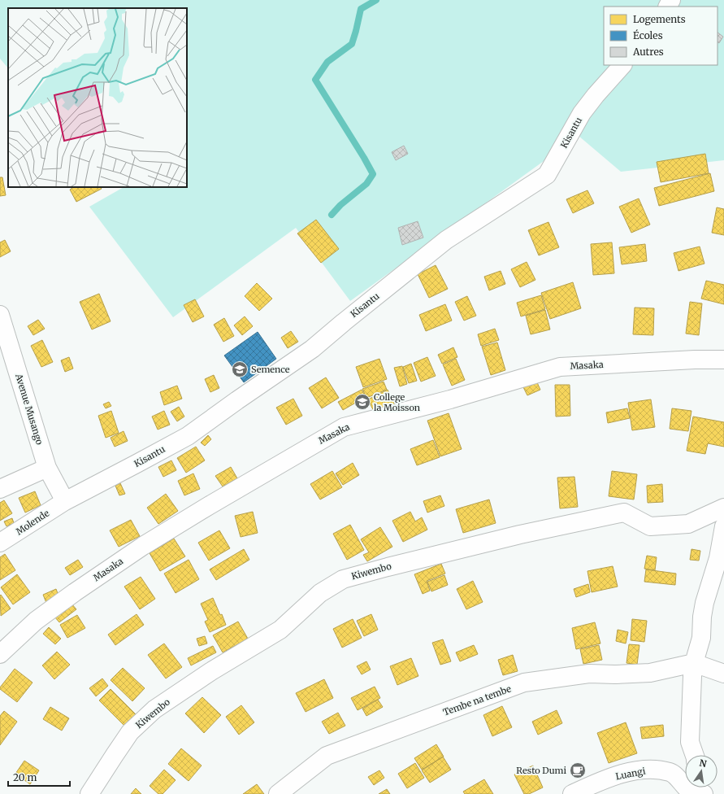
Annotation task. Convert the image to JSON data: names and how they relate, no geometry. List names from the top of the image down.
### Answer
{
  "streets": {
    "street": [
      "Kisantu",
      "Masaka",
      "Avenue Musango",
      "Molende",
      "Kiwembo",
      "Tembe na tembe",
      "Luangi"
    ]
  },
  "crossings": [
    ["Kisantu", "Avenue Musango"],
    ["Kisantu", "Molende"],
    ["Avenue Musango", "Molende"]
  ],
  "places": {
    "school or university": ["Semence", "College la Moisson"],
    "cafe": ["Resto Dumi"]
  },
  "legend": ["Logements", "Écoles", "Autres"],
  "scale_bar": "20 m",
  "north": "top"
}
